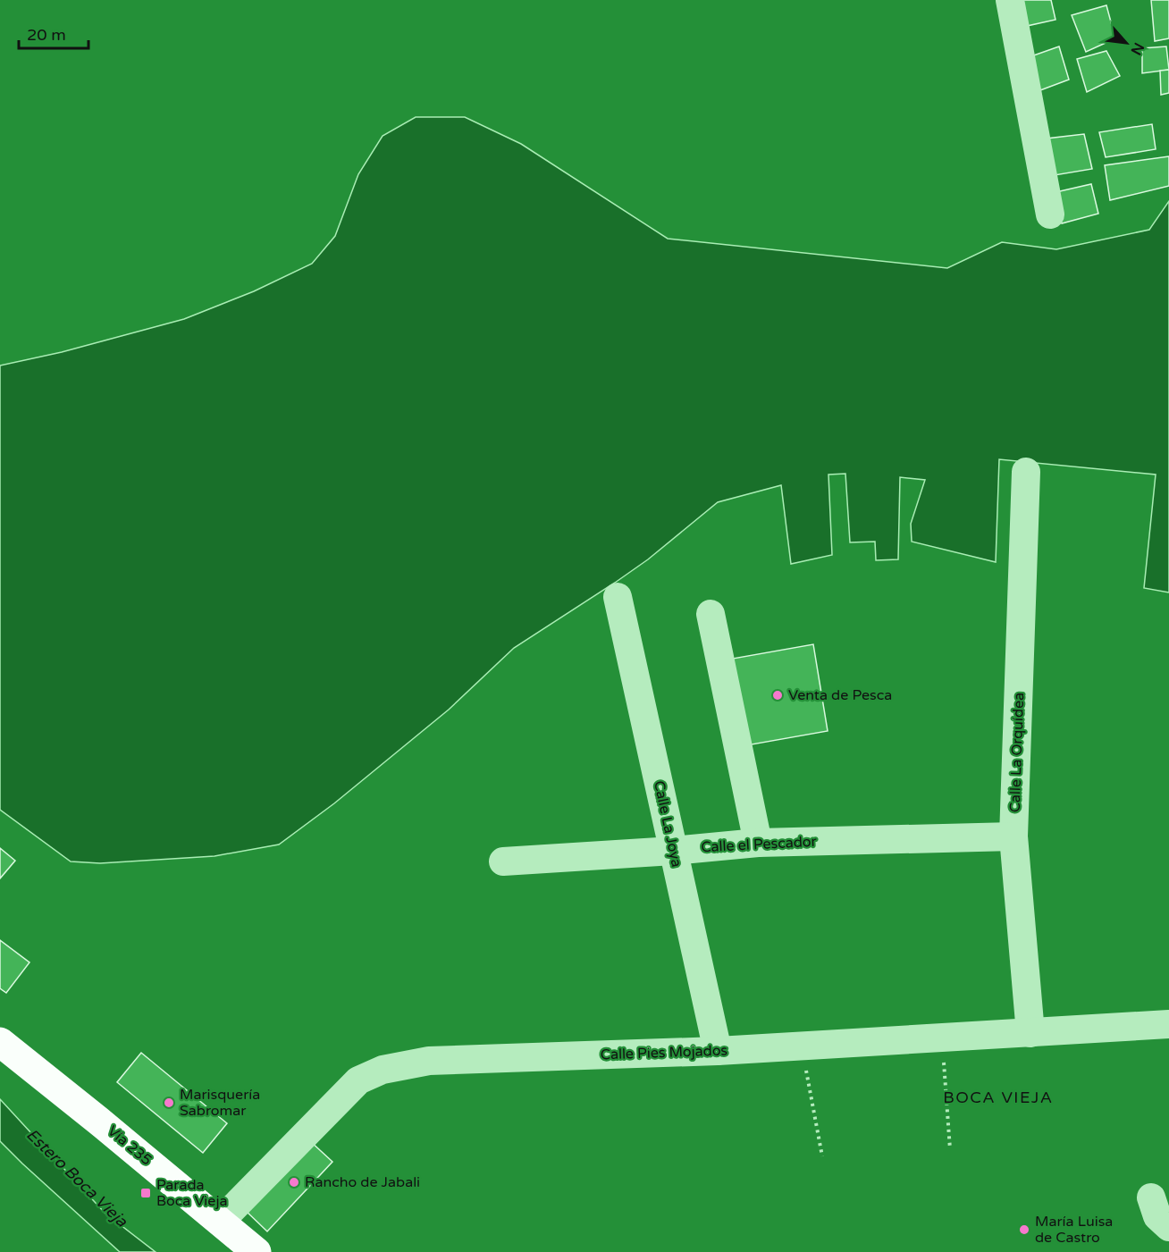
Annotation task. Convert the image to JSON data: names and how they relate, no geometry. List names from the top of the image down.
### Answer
{
  "streets": {
    "main road": ["Vía 235"],
    "street": [
      "Calle La Orquídea",
      "Calle La Joya",
      "Calle el Pescador",
      "Calle Pies Mojados"
    ]
  },
  "crossings": [
    ["Calle La Orquídea", "Calle el Pescador"],
    ["Calle La Orquídea", "Calle Pies Mojados"],
    ["Calle La Joya", "Calle el Pescador"],
    ["Calle La Joya", "Calle Pies Mojados"],
    ["Calle Pies Mojados", "Vía 235"]
  ],
  "districts": ["BOCA VIEJA"],
  "water": ["Estero Boca Vieja"],
  "places": {
    "other": [
      "Venta de Pesca",
      "Marisquería Sabromar",
      "Rancho de Jabali",
      "María Luisa de Castro"
    ],
    "transit": ["Parada Boca Vieja"]
  },
  "scale_bar": "20 m",
  "north": "bottom right"
}
